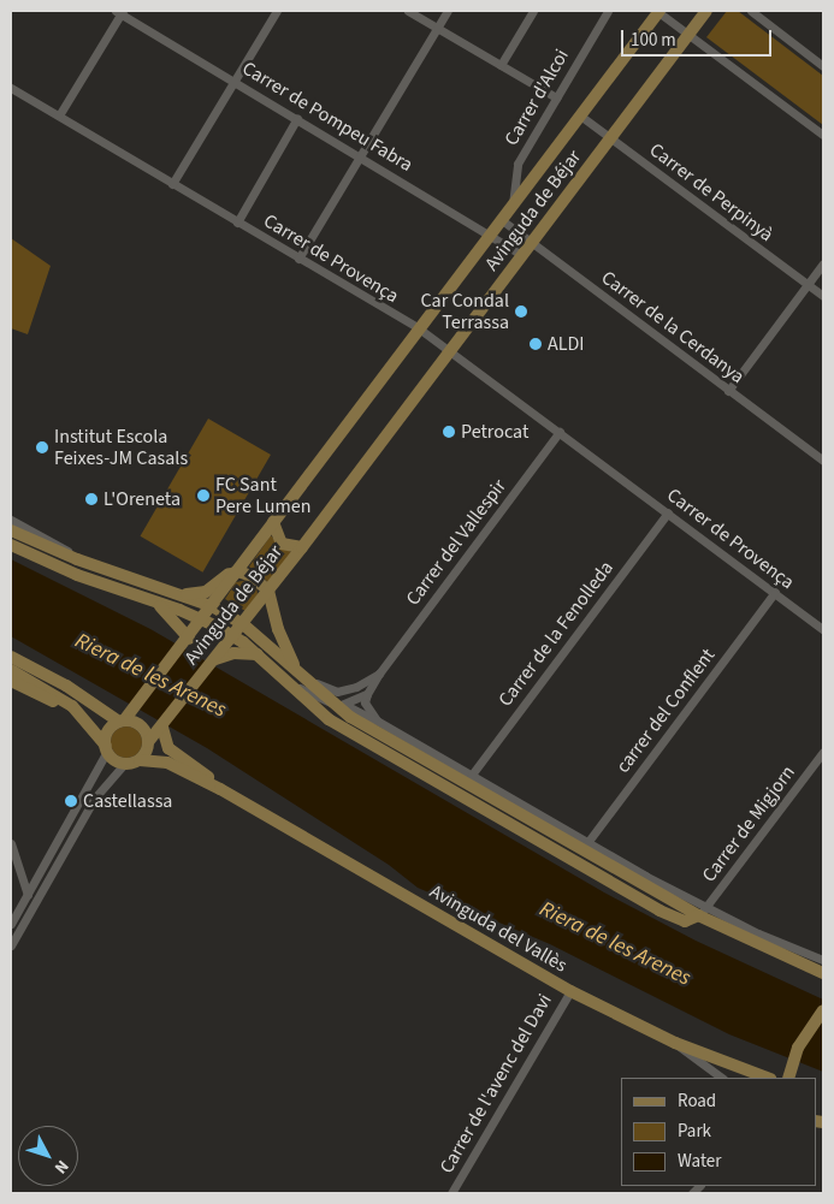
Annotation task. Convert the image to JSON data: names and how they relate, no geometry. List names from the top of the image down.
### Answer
{
  "streets": {
    "main road": ["Avinguda de Béjar", "Avinguda del Vallès"],
    "street": [
      "Carrer d'Alcoi",
      "Carrer de Pompeu Fabra",
      "Carrer de Perpinyà",
      "Carrer de Provença",
      "Carrer de la Cerdanya",
      "Carrer del Vallespir",
      "Carrer de la Fenolleda",
      "carrer del Conflent",
      "Carrer de Migjorn",
      "Carrer de l'avenc del Davi"
    ]
  },
  "crossings": [
    ["Carrer d'Alcoi", "Avinguda de Béjar"],
    ["Carrer de Pompeu Fabra", "Avinguda de Béjar"],
    ["Carrer de Perpinyà", "Avinguda de Béjar"],
    ["Avinguda de Béjar", "Carrer de Provença"],
    ["Avinguda de Béjar", "Carrer de la Cerdanya"],
    ["Avinguda de Béjar", "Avinguda del Vallès"],
    ["Carrer de Provença", "Carrer del Vallespir"],
    ["Carrer de Provença", "Carrer de la Fenolleda"],
    ["Carrer de Provença", "carrer del Conflent"],
    ["Avinguda del Vallès", "Carrer de l'avenc del Davi"]
  ],
  "water": ["Riera de les Arenes"],
  "places": [
    "Car Condal Terrassa",
    "ALDI",
    "Petrocat",
    "Institut Escola Feixes-JM Casals",
    "FC Sant Pere Lumen",
    "L'Oreneta",
    "Castellassa"
  ],
  "legend": ["Road", "Park", "Water"],
  "scale_bar": "100 m",
  "north": "bottom right"
}
